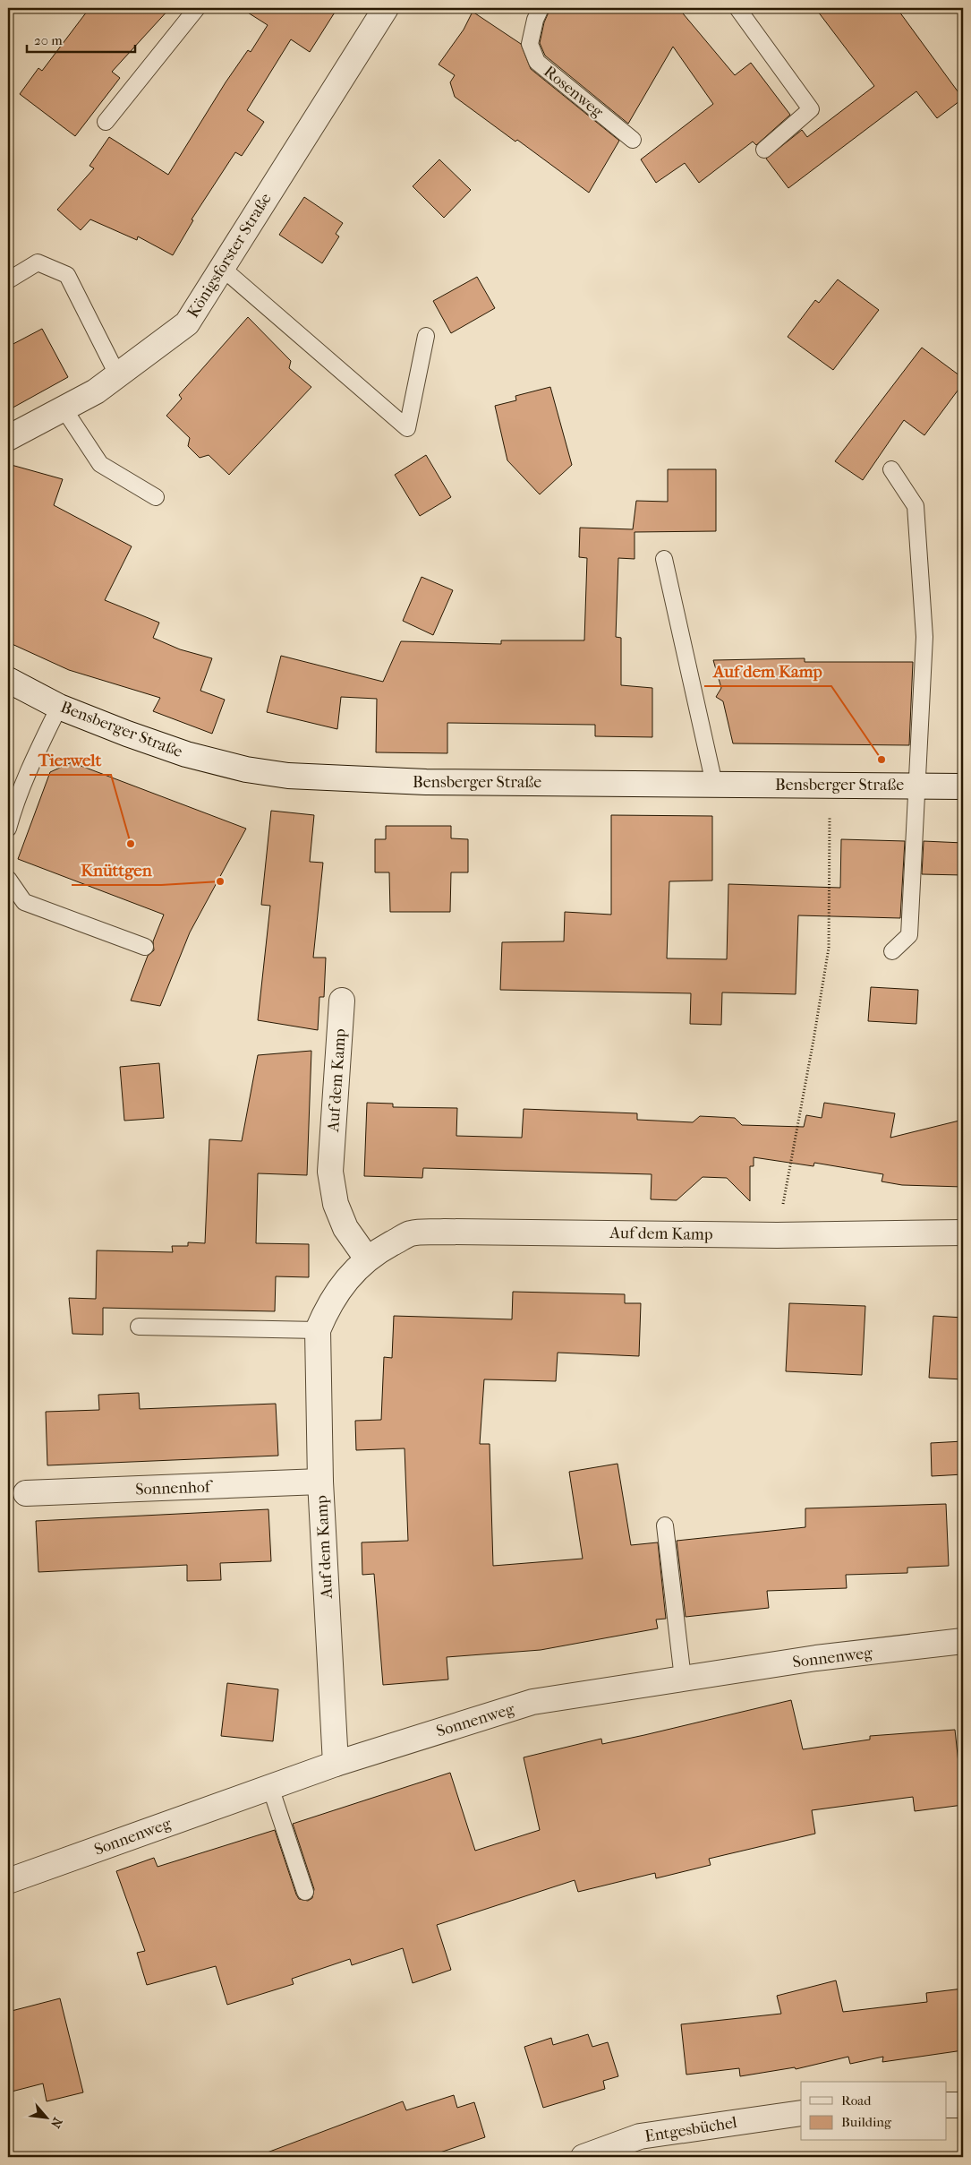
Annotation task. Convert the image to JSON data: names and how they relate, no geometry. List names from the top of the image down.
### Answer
{
  "streets": {
    "street": [
      "Königsforster Straße",
      "Bensberger Straße",
      "Auf dem Kamp",
      "Sonnenhof",
      "Sonnenweg",
      "Entgesbüchel"
    ],
    "lane": ["Rosenweg"]
  },
  "crossings": [
    ["Auf dem Kamp", "Sonnenhof"],
    ["Auf dem Kamp", "Sonnenweg"]
  ],
  "places": ["Auf dem Kamp", "Tierwelt", "Knüttgen"],
  "legend": ["Road", "Building"],
  "scale_bar": "20 m",
  "north": "bottom right"
}
